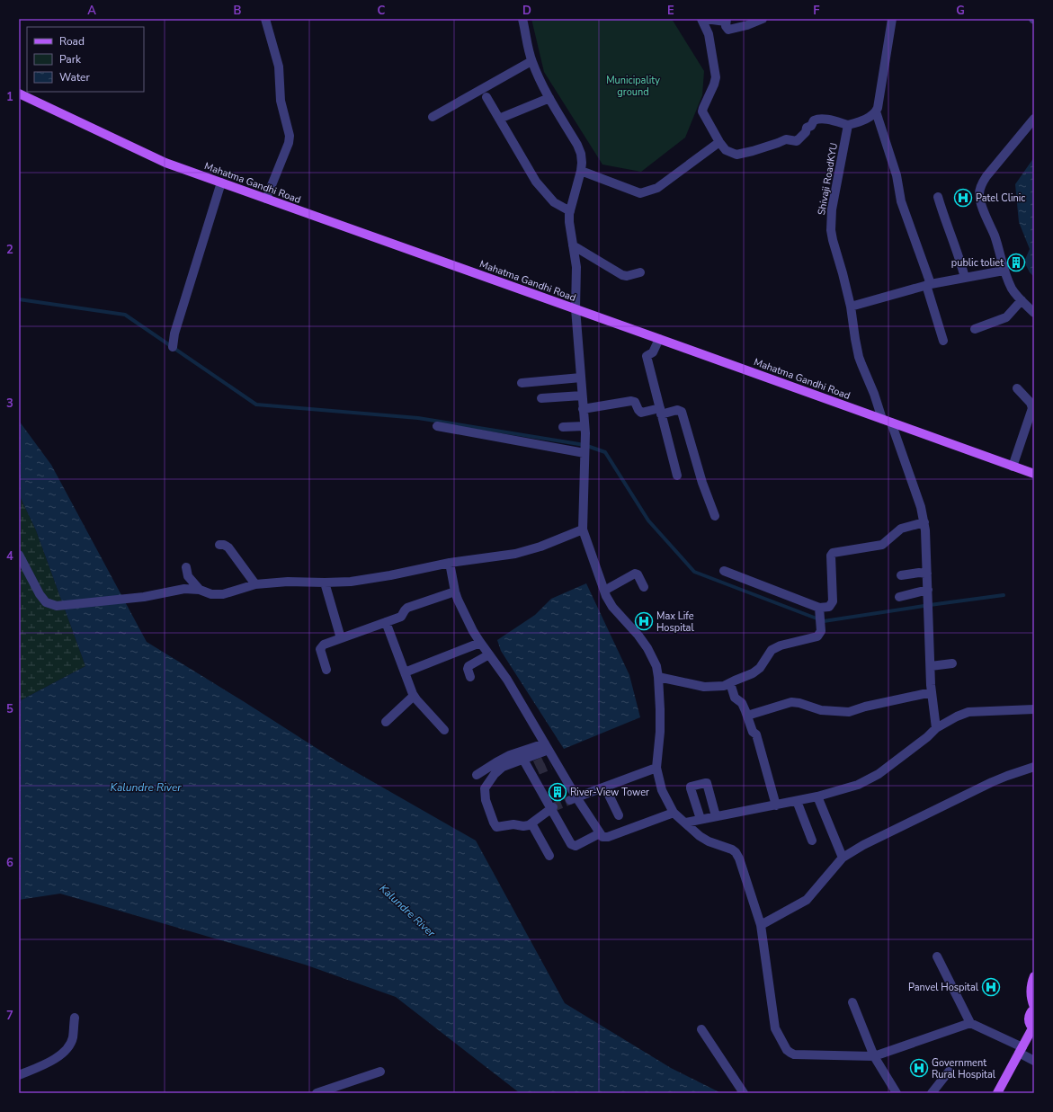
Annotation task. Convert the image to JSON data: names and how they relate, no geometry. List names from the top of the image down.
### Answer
{
  "streets": {
    "main road": ["Mahatma Gandhi Road"],
    "street": ["Shivaji RoadKYU"]
  },
  "crossings": [
    ["Shivaji RoadKYU", "Mahatma Gandhi Road"]
  ],
  "water": ["Kalundre River"],
  "parks": ["Municipality ground"],
  "places": {
    "hospital": [
      "Patel Clinic",
      "Max Life Hospital",
      "Panvel Hospital",
      "Government Rural Hospital"
    ],
    "building": ["public toliet", "River-View Tower"]
  },
  "legend": ["Road", "Park", "Water"],
  "grid": {
    "columns": [
      "A",
      "B",
      "C",
      "D",
      "E",
      "F",
      "G"
    ],
    "rows": [
      "1",
      "2",
      "3",
      "4",
      "5",
      "6",
      "7"
    ]
  }
}
